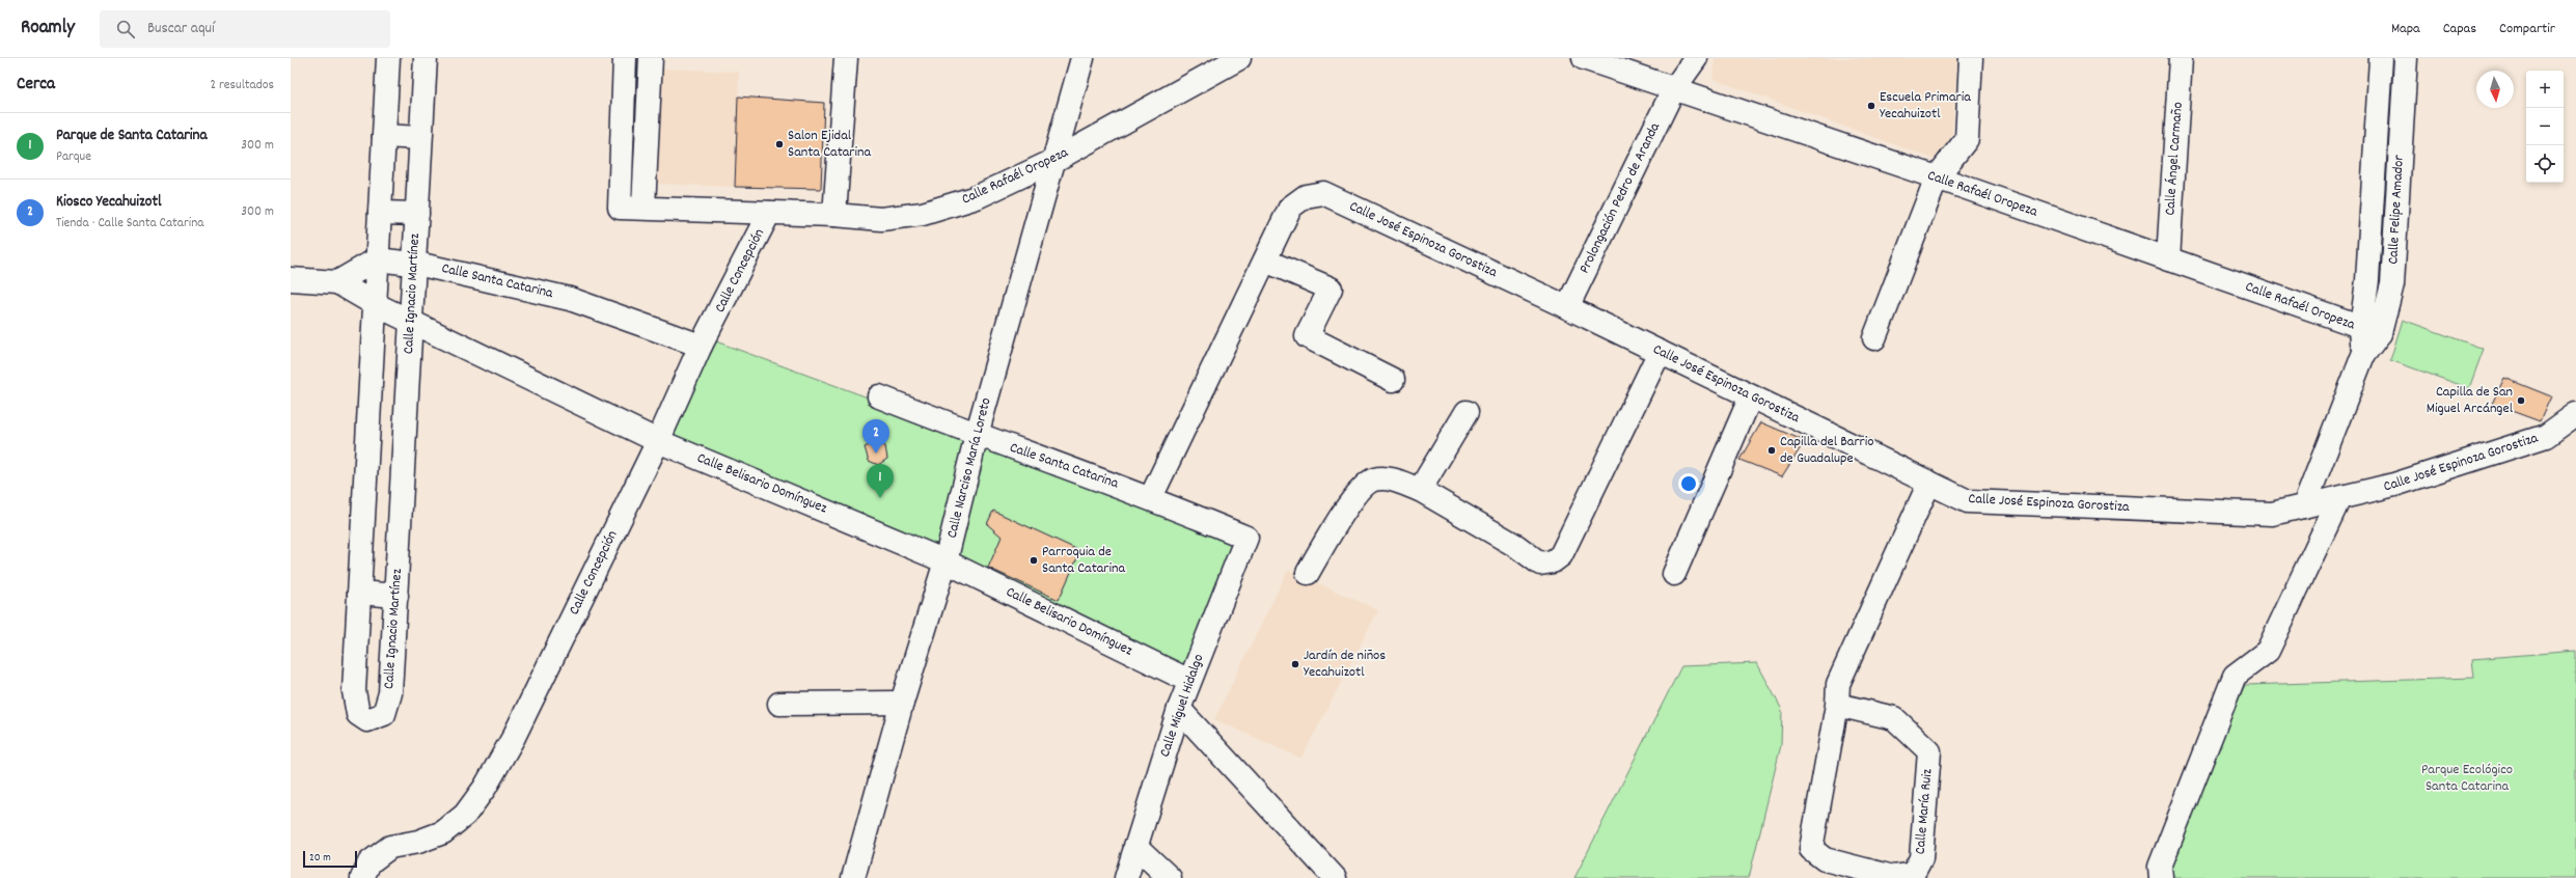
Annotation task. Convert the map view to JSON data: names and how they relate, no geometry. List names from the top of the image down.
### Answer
{
  "streets": {
    "street": [
      "Calle Ángel Carmaño",
      "Calle Rafaél Oropeza",
      "Prolongación Pedro de Aranda",
      "Calle Felipe Amador",
      "Calle José Espinoza Gorostiza",
      "Calle Concepción",
      "Calle Santa Catarina",
      "Calle Ignacio Martínez",
      "Calle Narciso María Loreto",
      "Calle Belisario Domínguez",
      "Calle Miguel Hidalgo",
      "Calle María Ruiz"
    ]
  },
  "crossings": [
    ["Calle Ángel Carmaño", "Calle Rafaél Oropeza"],
    ["Calle Rafaél Oropeza", "Prolongación Pedro de Aranda"],
    ["Calle Rafaél Oropeza", "Calle Felipe Amador"],
    ["Calle Rafaél Oropeza", "Calle Concepción"],
    ["Calle Rafaél Oropeza", "Calle Narciso María Loreto"],
    ["Prolongación Pedro de Aranda", "Calle José Espinoza Gorostiza"],
    ["Calle Felipe Amador", "Calle José Espinoza Gorostiza"],
    ["Calle José Espinoza Gorostiza", "Calle Santa Catarina"],
    ["Calle José Espinoza Gorostiza", "Calle María Ruiz"],
    ["Calle Concepción", "Calle Santa Catarina"],
    ["Calle Concepción", "Calle Belisario Domínguez"],
    ["Calle Santa Catarina", "Calle Ignacio Martínez"],
    ["Calle Santa Catarina", "Calle Narciso María Loreto"],
    ["Calle Santa Catarina", "Calle Miguel Hidalgo"],
    ["Calle Ignacio Martínez", "Calle Belisario Domínguez"],
    ["Calle Narciso María Loreto", "Calle Belisario Domínguez"],
    ["Calle Belisario Domínguez", "Calle Miguel Hidalgo"]
  ],
  "parks": ["Parque Ecológico Santa Catarina"],
  "places": [
    "Escuela Primaria Yecahuizotl",
    "Salon Ejidal Santa Catarina",
    "Capilla de San Miguel Arcángel",
    "Capilla del Barrio de Guadalupe",
    "Parroquia de Santa Catarina",
    "Jardín de niños Yecahuizotl"
  ],
  "scale_bar": "20 m",
  "north": "bottom",
  "page": {
    "header": "Roamly",
    "search": "Buscar aquí",
    "nav": ["Mapa", "Capas", "Compartir"],
    "heading": ["Cerca", "2 resultados"],
    "map_buttons": ["+", "−"],
    "list": [
      {
        "mark": "1",
        "name": "Parque de Santa Catarina",
        "note": "Parque",
        "value": "300 m"
      },
      {
        "mark": "2",
        "name": "Kiosco Yecahuizotl",
        "note": "Tienda · Calle Santa Catarina",
        "value": "300 m"
      }
    ],
    "pins": ["2", "1"],
    "scale": "20 m"
  }
}
